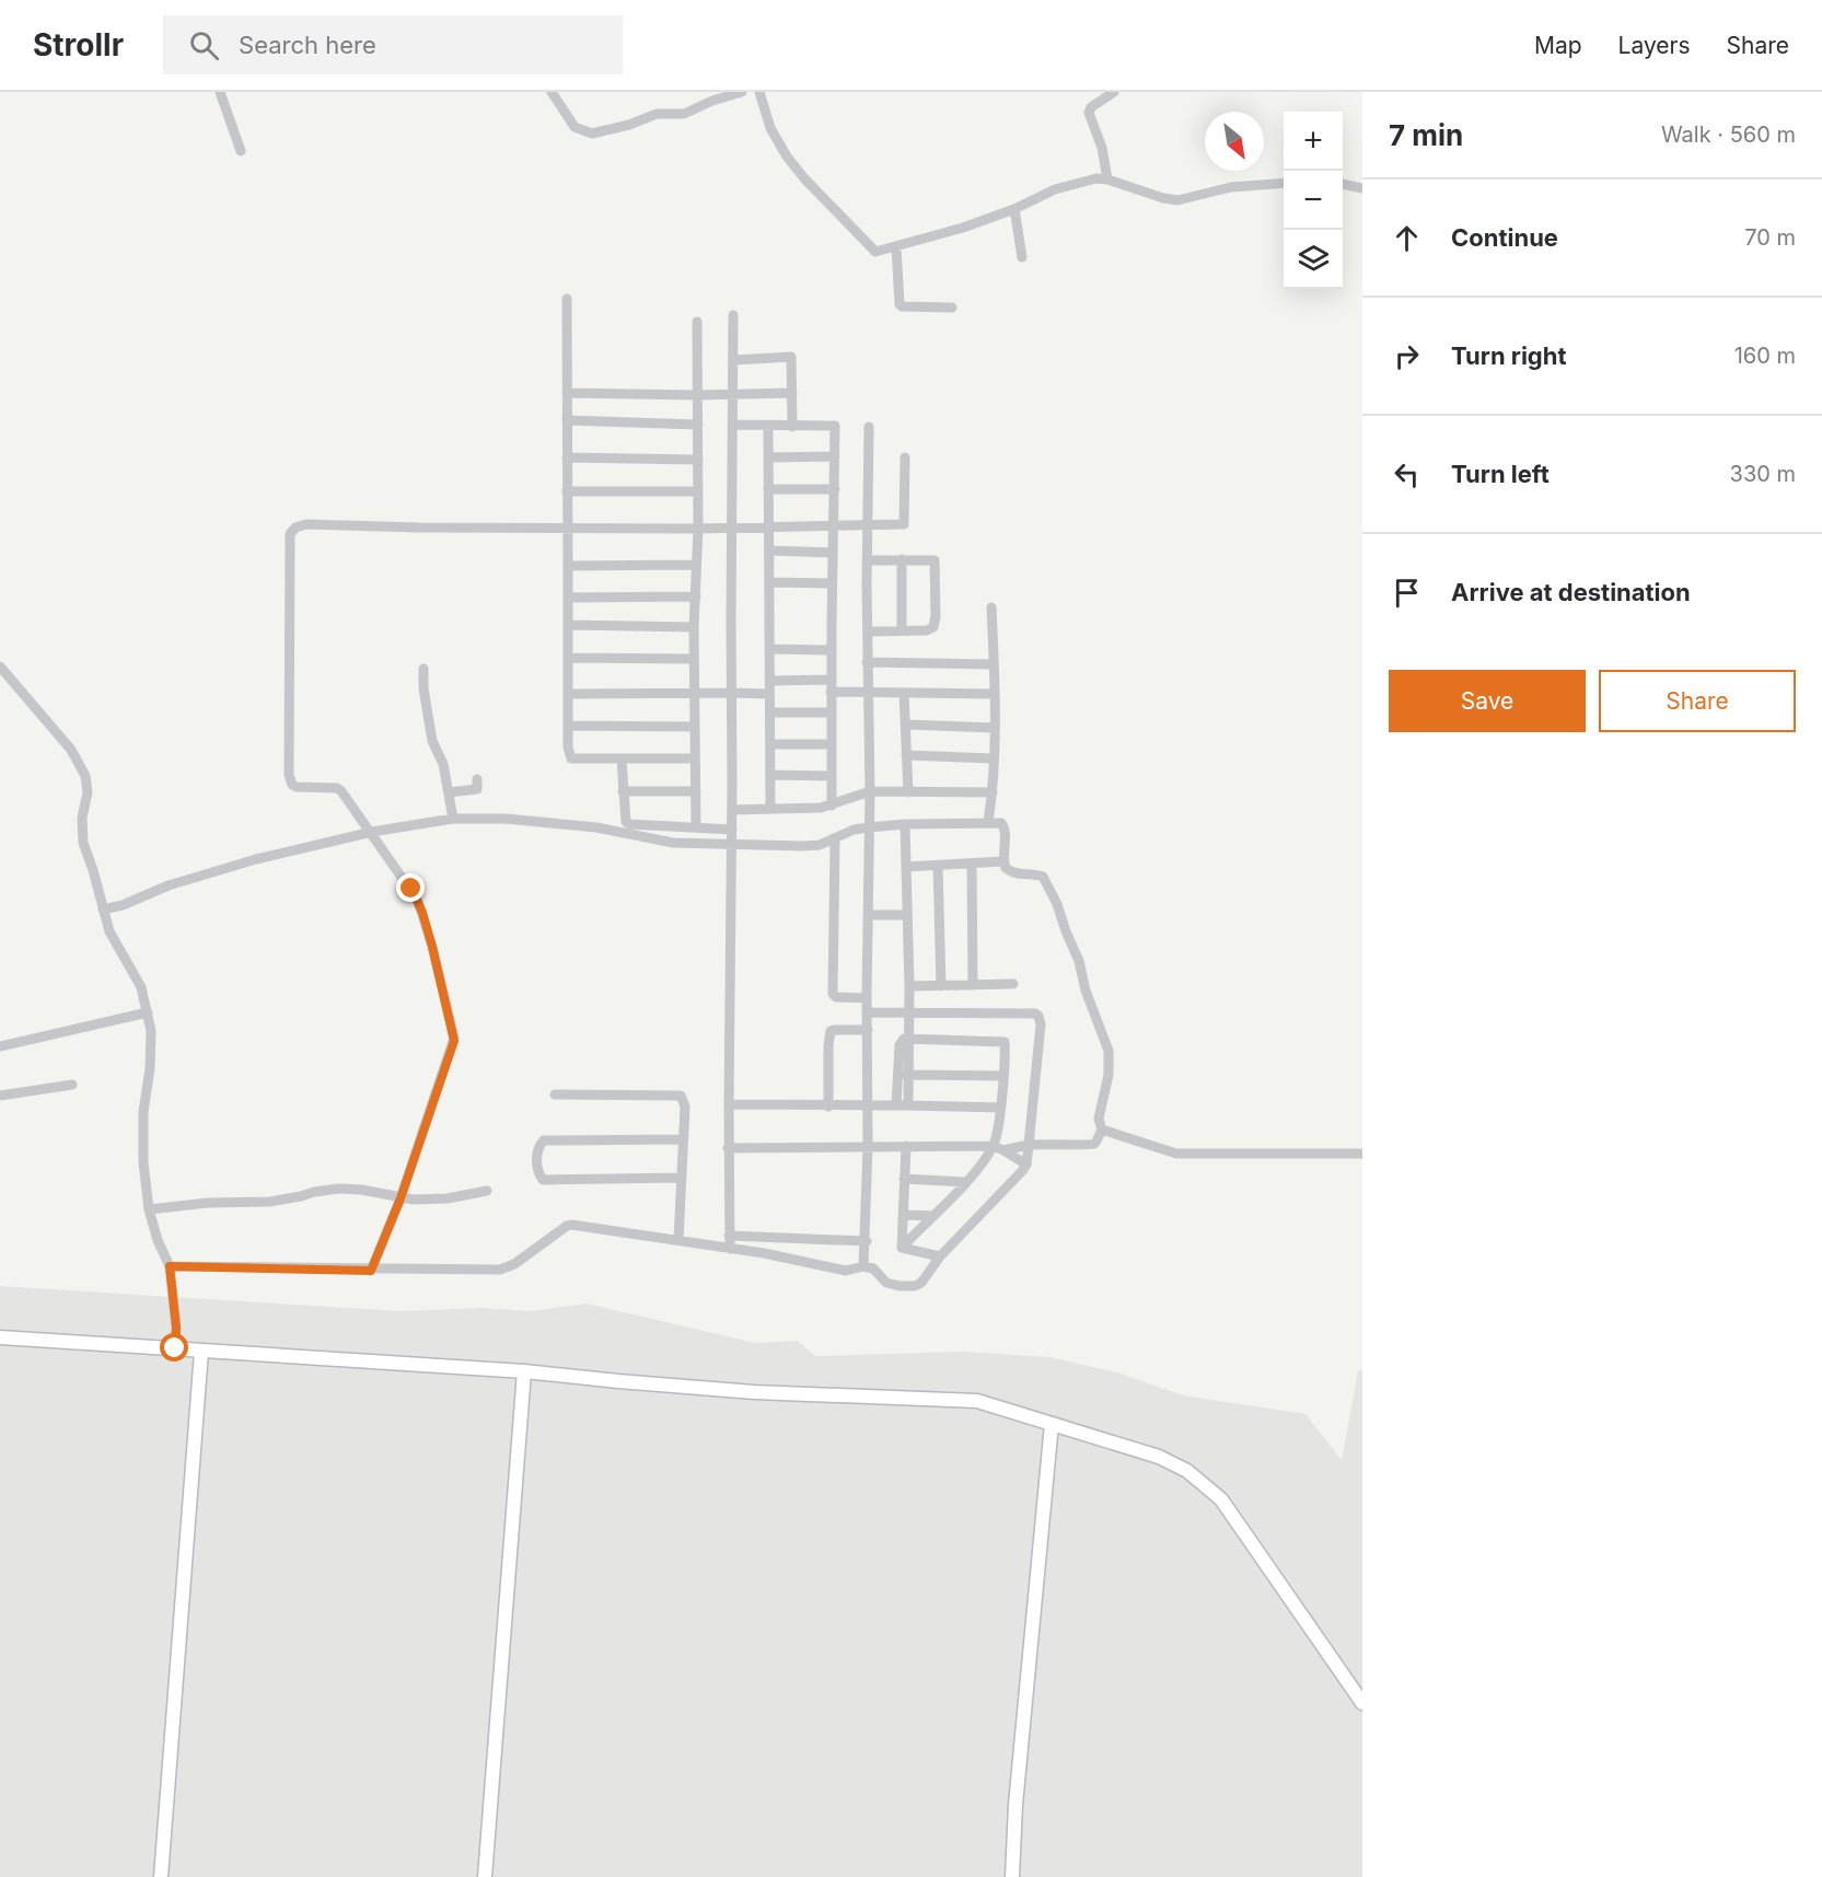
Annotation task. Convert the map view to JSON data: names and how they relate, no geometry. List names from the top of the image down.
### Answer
{
  "north": "bottom right",
  "page": {
    "header": "Strollr",
    "search": "Search here",
    "nav": ["Map", "Layers", "Share"],
    "heading": ["7 min", "Walk · 560 m"],
    "map_buttons": ["+", "−"],
    "list": [
      ["Continue", "70 m"],
      ["Turn right", "160 m"],
      ["Turn left", "330 m"],
      "Arrive at destination"
    ],
    "buttons": ["Save", "Share"]
  }
}
